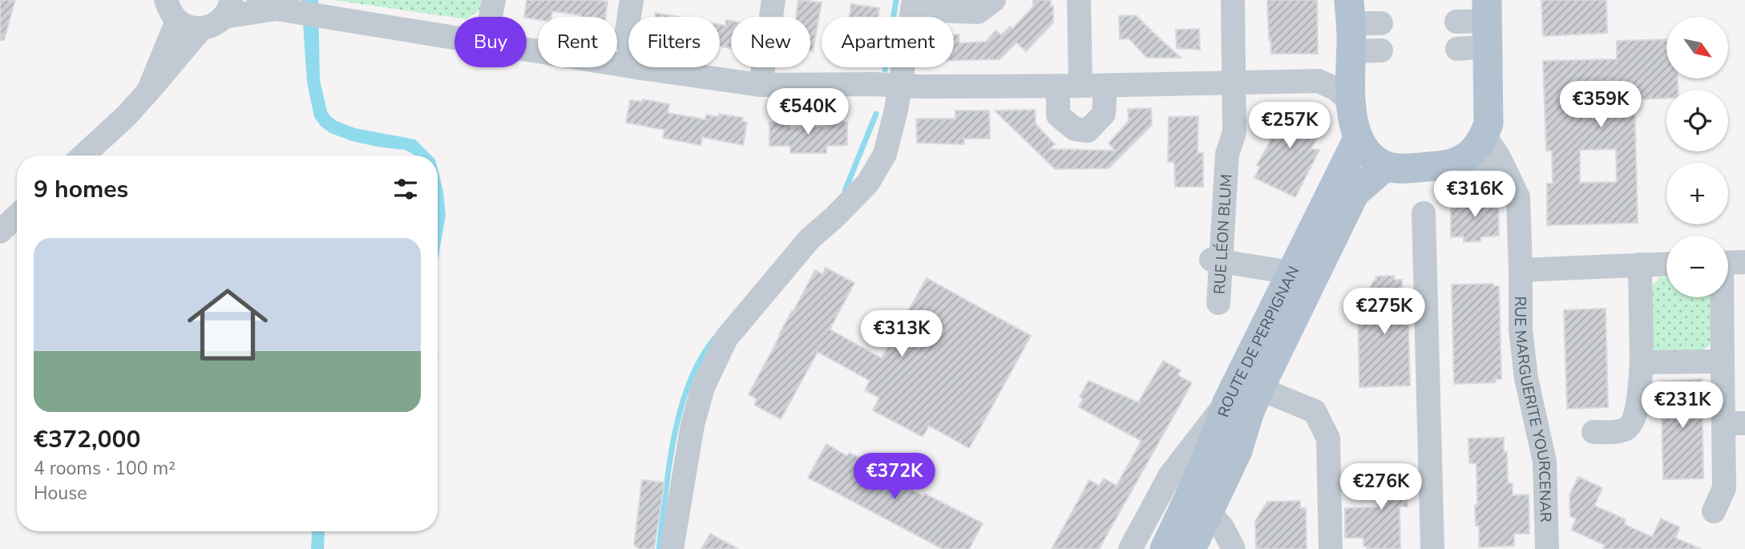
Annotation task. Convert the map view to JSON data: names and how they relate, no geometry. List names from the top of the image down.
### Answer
{
  "streets": {
    "main road": ["ROUTE DE PERPIGNAN"],
    "street": ["RUE LÉON BLUM", "RUE MARGUERITE YOURCENAR"]
  },
  "north": "bottom right",
  "page": {
    "map_buttons": ["+", "−"],
    "chip": [
      "Buy",
      "Rent",
      "Filters",
      "New",
      "Apartment"
    ],
    "price": [
      "€359K",
      "€540K",
      "€257K",
      "€316K",
      "€275K",
      "€313K",
      "€231K",
      "€372K",
      "€276K"
    ],
    "heading": "9 homes",
    "list": [
      {
        "name": "€372,000",
        "note": "4 rooms · 100 m² · House"
      }
    ]
  }
}
